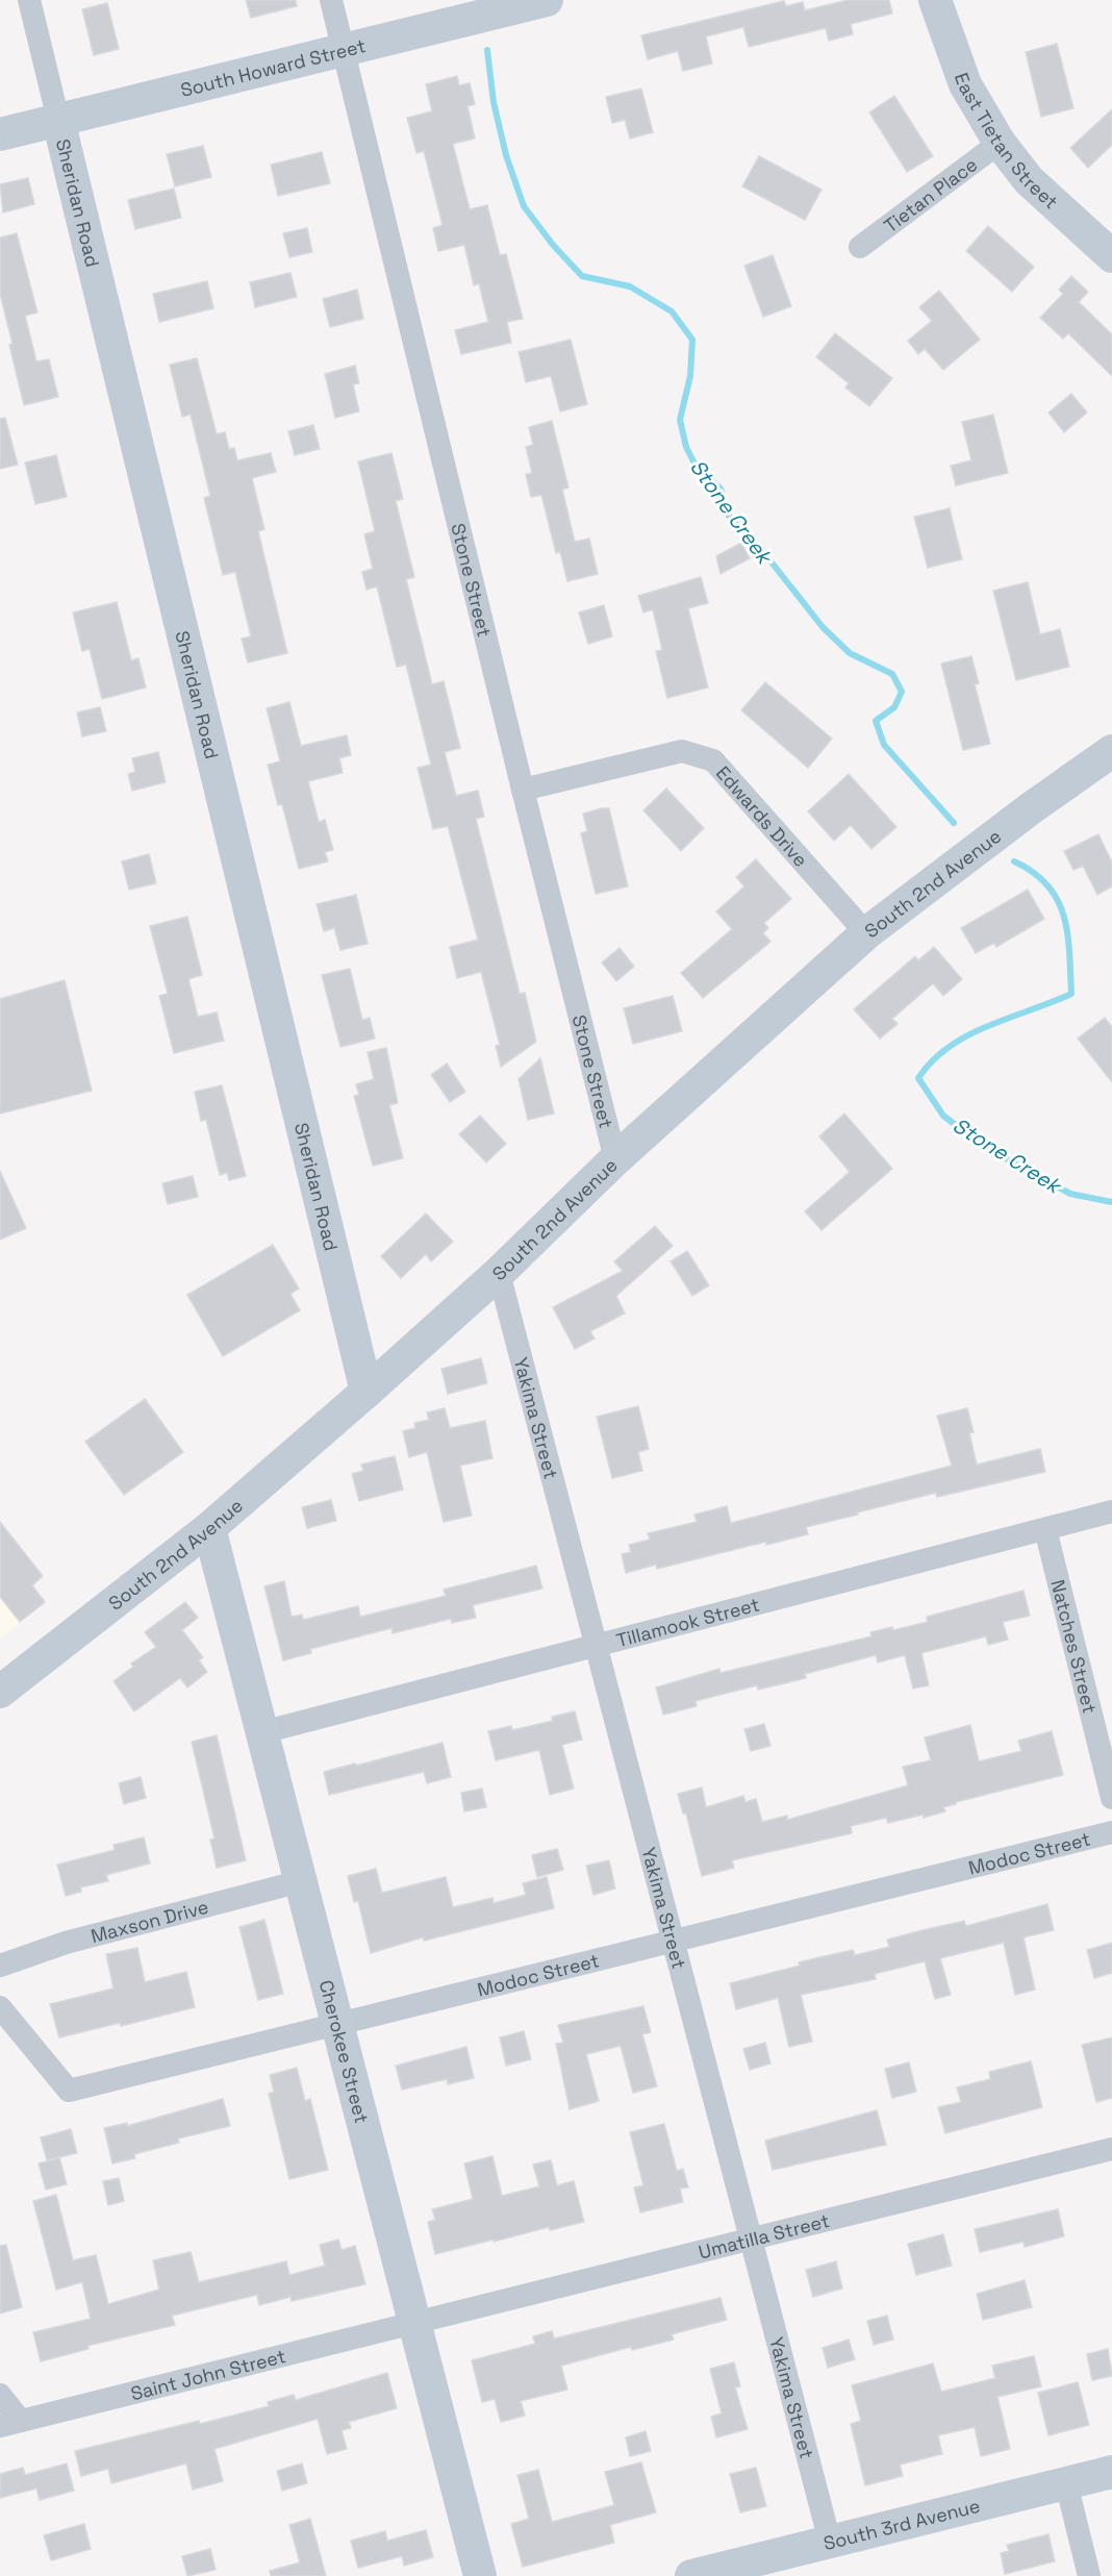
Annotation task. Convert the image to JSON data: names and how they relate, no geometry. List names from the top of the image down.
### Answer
{
  "streets": {
    "street": [
      "South Howard Street",
      "East Tietan Street",
      "Tietan Place",
      "Sheridan Road",
      "Stone Street",
      "Edwards Drive",
      "South 2nd Avenue",
      "Yakima Street",
      "Tillamook Street",
      "Natches Street",
      "Modoc Street",
      "Maxson Drive",
      "Cherokee Street",
      "Umatilla Street",
      "Saint John Street",
      "South 3rd Avenue"
    ]
  },
  "crossings": [
    ["South Howard Street", "Sheridan Road"],
    ["South Howard Street", "Stone Street"],
    ["East Tietan Street", "Tietan Place"],
    ["Sheridan Road", "South 2nd Avenue"],
    ["Stone Street", "Edwards Drive"],
    ["Stone Street", "South 2nd Avenue"],
    ["Edwards Drive", "South 2nd Avenue"],
    ["South 2nd Avenue", "Yakima Street"],
    ["South 2nd Avenue", "Cherokee Street"],
    ["Yakima Street", "Tillamook Street"],
    ["Yakima Street", "Modoc Street"],
    ["Yakima Street", "Umatilla Street"],
    ["Yakima Street", "South 3rd Avenue"],
    ["Tillamook Street", "Natches Street"],
    ["Tillamook Street", "Cherokee Street"],
    ["Modoc Street", "Cherokee Street"],
    ["Maxson Drive", "Cherokee Street"],
    ["Cherokee Street", "Umatilla Street"],
    ["Cherokee Street", "Saint John Street"],
    ["Umatilla Street", "Saint John Street"]
  ],
  "water": ["Stone Creek"]
}
